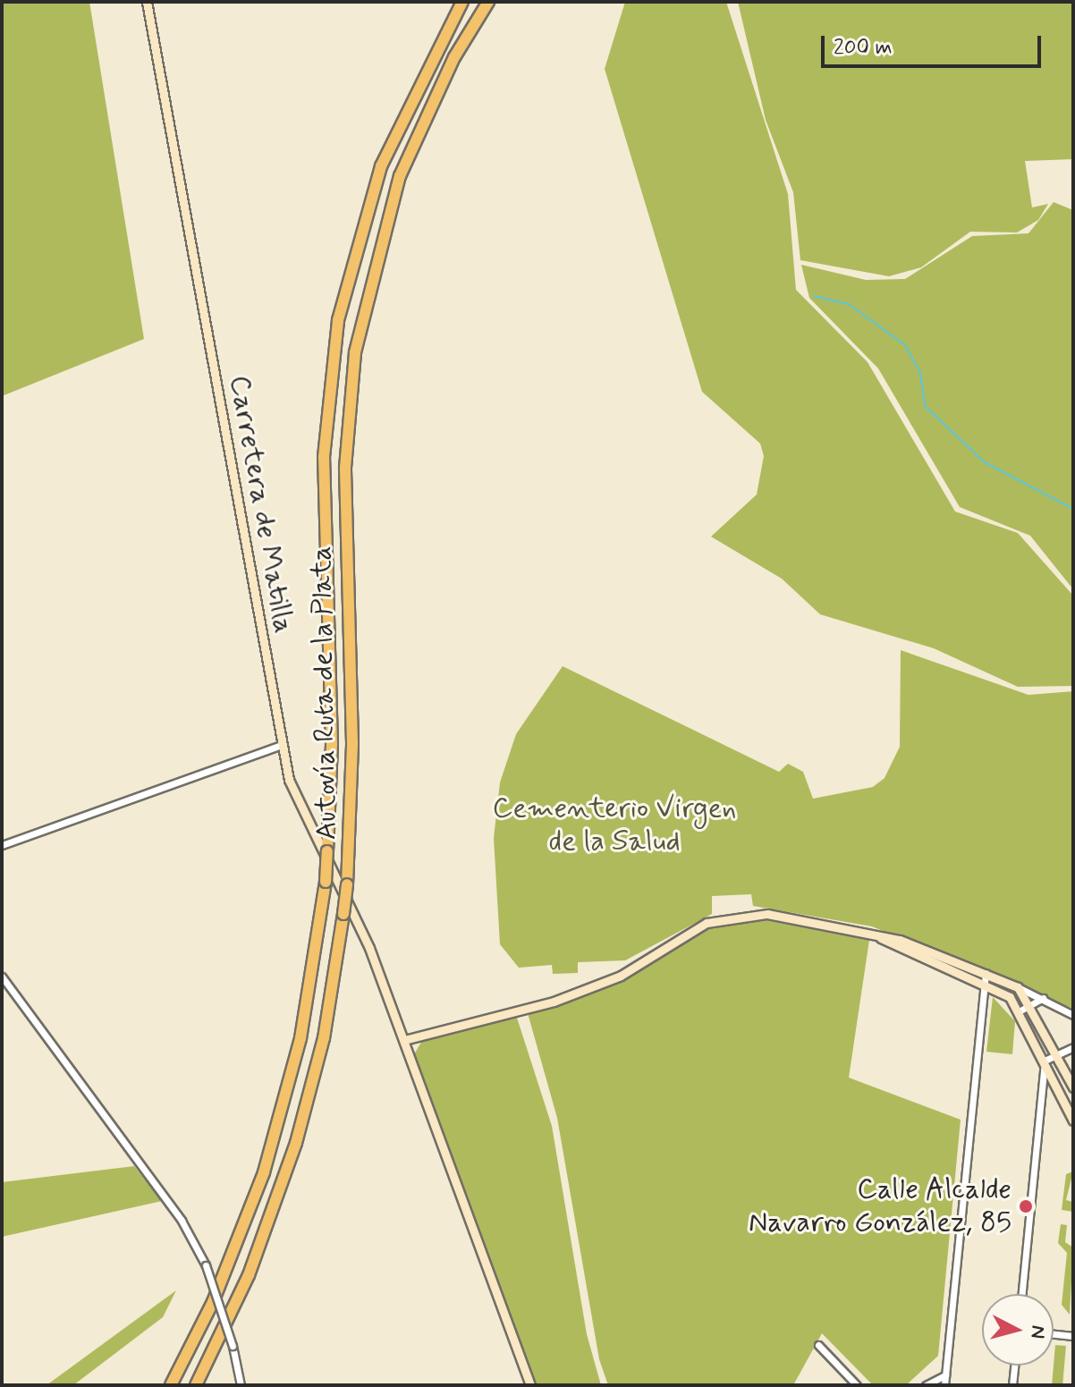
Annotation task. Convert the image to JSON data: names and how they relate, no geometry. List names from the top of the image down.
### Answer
{
  "streets": {
    "highway": ["Autovía Ruta de la Plata"],
    "street": ["Carretera de Matilla"]
  },
  "parks": ["Cementerio Virgen de la Salud"],
  "places": ["Calle Alcalde Navarro González, 85"],
  "scale_bar": "200 m",
  "north": "right"
}
